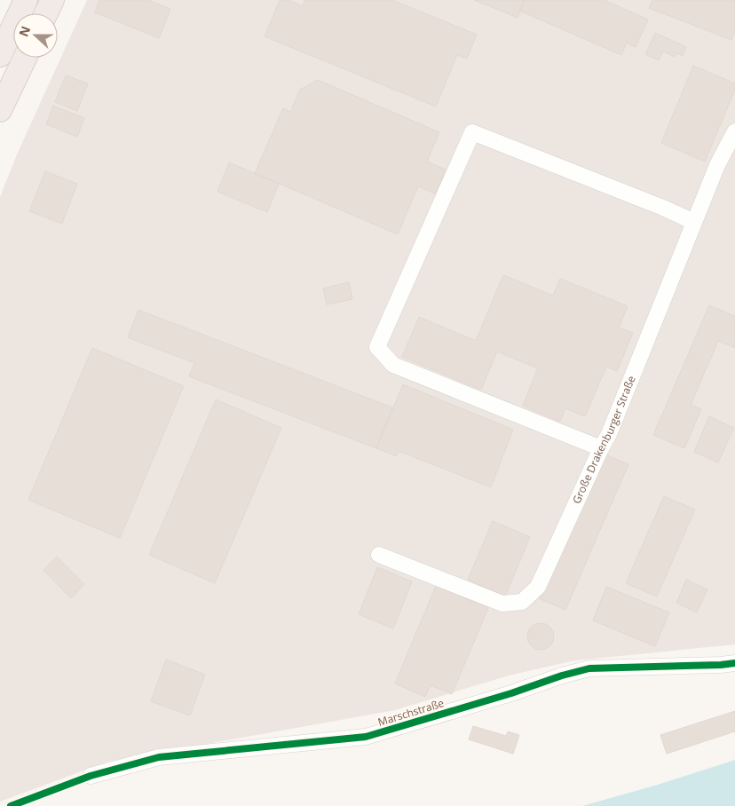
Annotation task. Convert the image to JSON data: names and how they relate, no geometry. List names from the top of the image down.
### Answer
{
  "streets": {
    "street": ["Große Drakenburger Straße", "Marschstraße"]
  },
  "north": "left"
}
